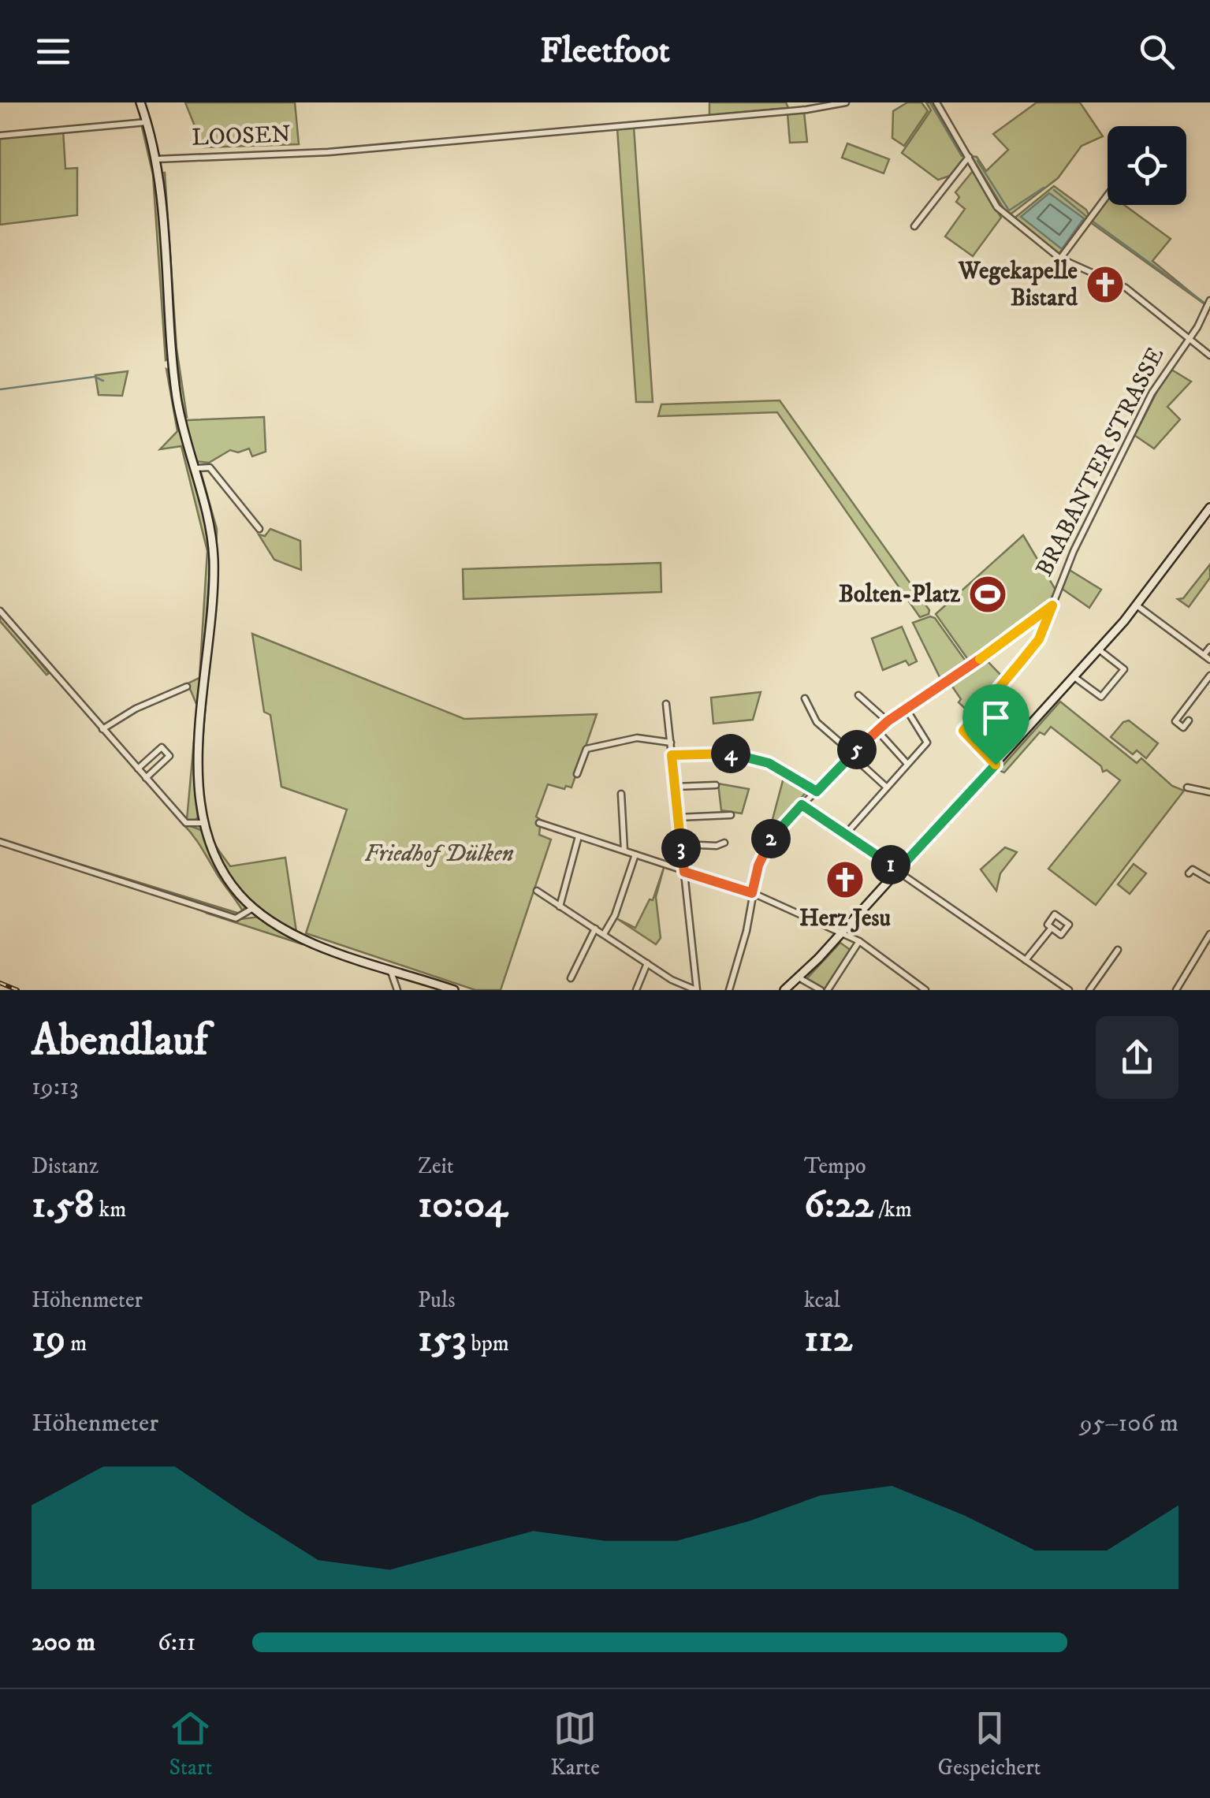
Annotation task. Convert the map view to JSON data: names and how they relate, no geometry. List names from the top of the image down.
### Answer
{
  "streets": {
    "street": ["LOOSEN", "BRABANTER STRASSE"]
  },
  "parks": ["Friedhof Dülken"],
  "places": {
    "church": ["Wegekapelle Bistard", "Herz Jesu"],
    "sports": ["Bolten-Platz"]
  },
  "page": {
    "header": "Fleetfoot",
    "pins": [
      "5",
      "4",
      "2",
      "3",
      "1"
    ],
    "heading": ["Abendlauf", "19:13"],
    "stats": [
      ["Distanz", "1.58 km"],
      ["Zeit", "10:04"],
      ["Tempo", "6:22 /km"],
      ["Höhenmeter", "19 m"],
      ["Puls", "153 bpm"],
      ["kcal", "112"]
    ],
    "chart": ["Höhenmeter", "95–106 m"],
    "list": [
      {
        "name": "200 m",
        "note": "6:11"
      }
    ],
    "tabs": ["Start", "Karte", "Gespeichert"]
  }
}
